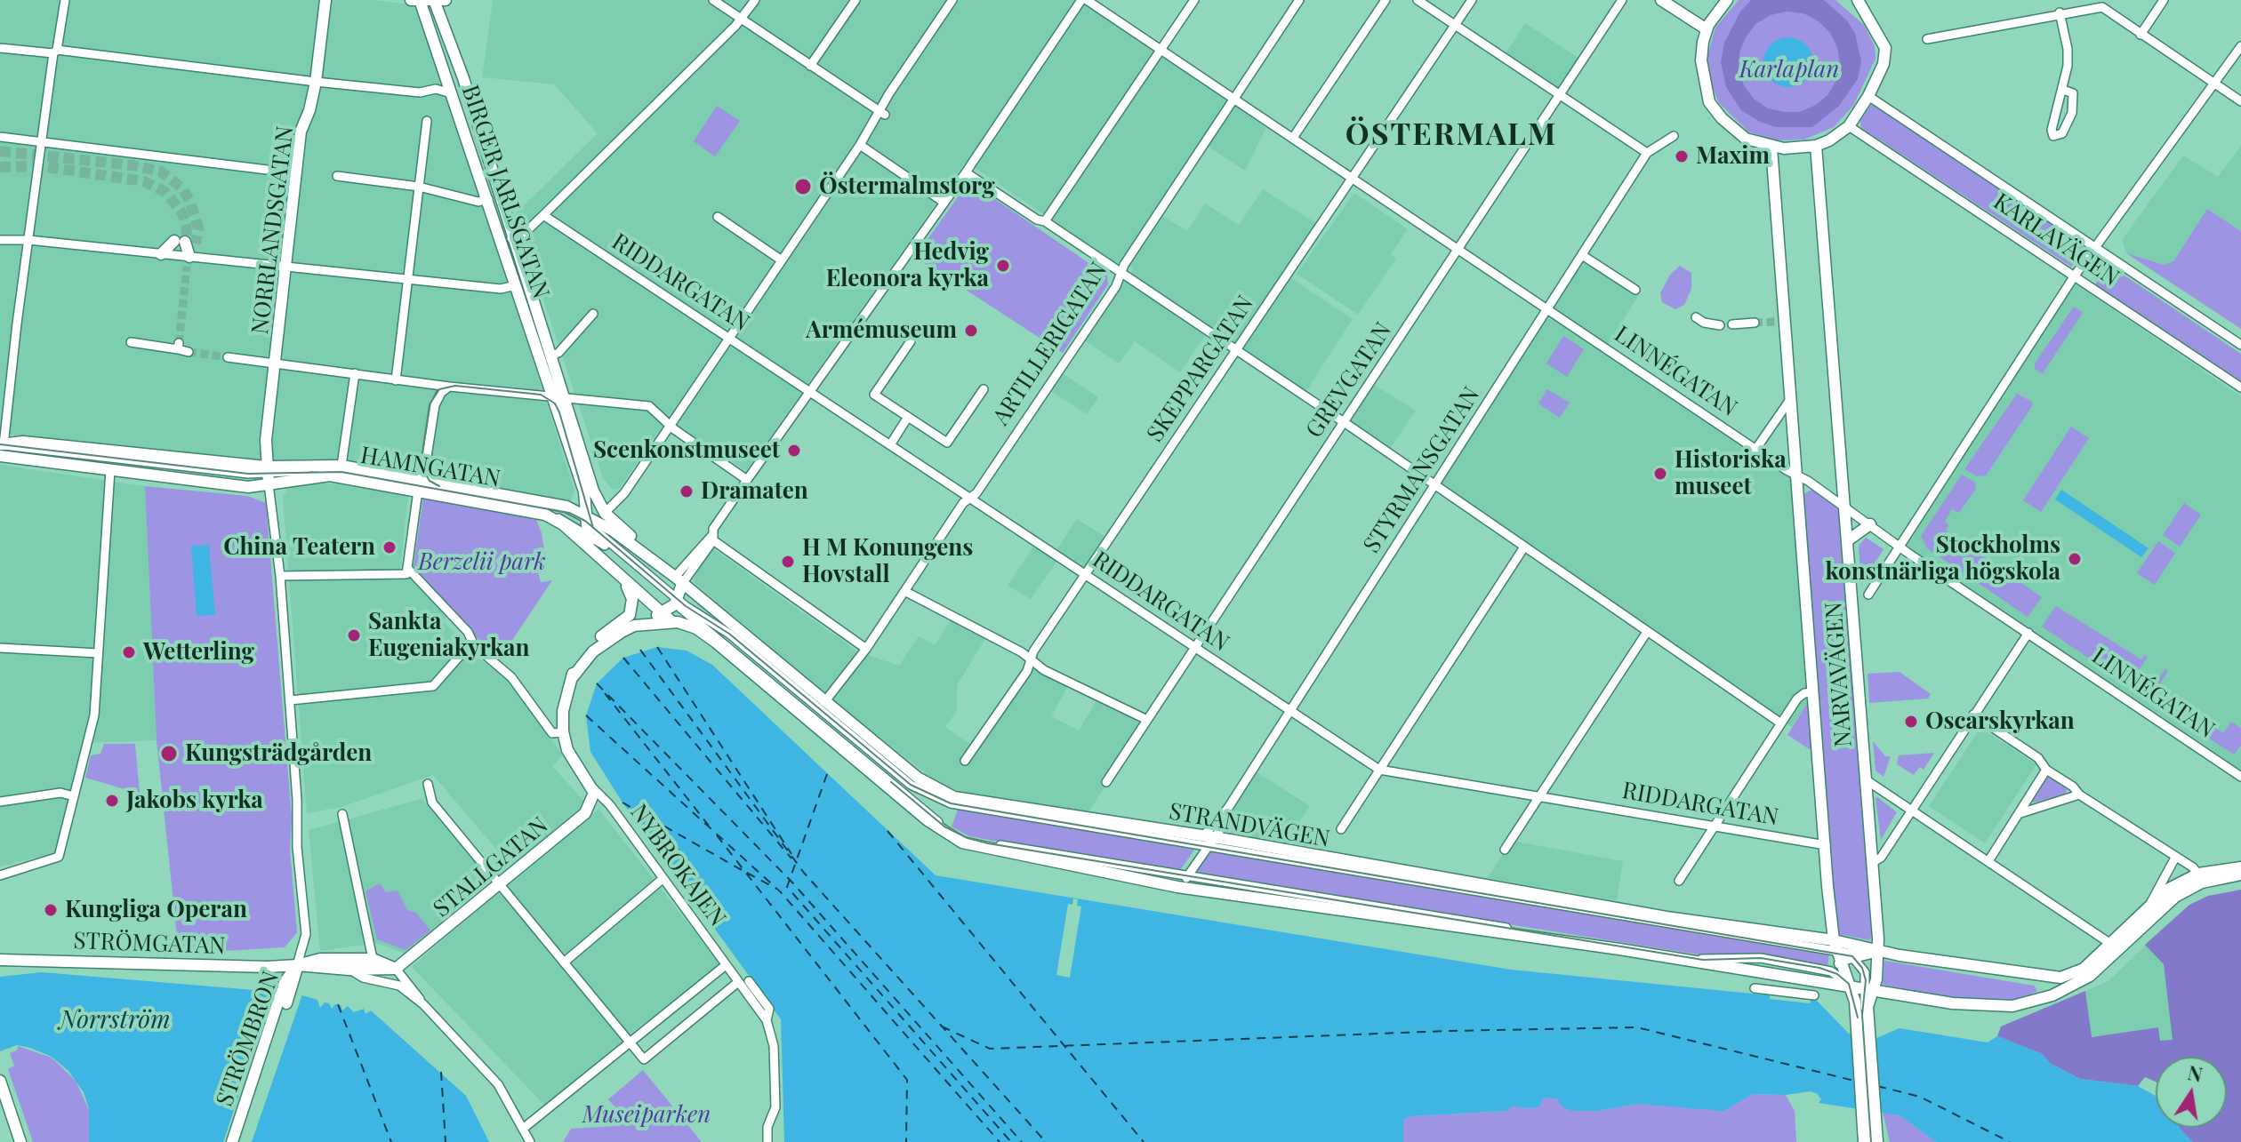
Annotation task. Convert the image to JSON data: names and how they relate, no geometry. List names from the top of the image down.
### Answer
{
  "streets": {
    "street": [
      "BIRGER JARLSGATAN",
      "NORRLANDSGATAN",
      "KARLAVÄGEN",
      "RIDDARGATAN",
      "ARTILLERIGATAN",
      "SKEPPARGATAN",
      "LINNÉGATAN",
      "GREVGATAN",
      "HAMNGATAN",
      "STYRMANSGATAN",
      "NARVAVÄGEN",
      "STRANDVÄGEN",
      "NYBROKAJEN",
      "STALLGATAN",
      "STRÖMGATAN",
      "STRÖMBRON"
    ]
  },
  "crossings": [
    ["BIRGER JARLSGATAN", "HAMNGATAN"],
    ["NORRLANDSGATAN", "HAMNGATAN"],
    ["RIDDARGATAN", "ARTILLERIGATAN"],
    ["RIDDARGATAN", "SKEPPARGATAN"],
    ["RIDDARGATAN", "GREVGATAN"],
    ["RIDDARGATAN", "STYRMANSGATAN"],
    ["RIDDARGATAN", "NARVAVÄGEN"],
    ["ARTILLERIGATAN", "LINNÉGATAN"],
    ["ARTILLERIGATAN", "STRANDVÄGEN"],
    ["SKEPPARGATAN", "LINNÉGATAN"],
    ["LINNÉGATAN", "GREVGATAN"],
    ["LINNÉGATAN", "STYRMANSGATAN"],
    ["LINNÉGATAN", "NARVAVÄGEN"],
    ["HAMNGATAN", "STRANDVÄGEN"],
    ["STYRMANSGATAN", "STRANDVÄGEN"],
    ["NARVAVÄGEN", "STRANDVÄGEN"],
    ["NYBROKAJEN", "STALLGATAN"],
    ["STRÖMGATAN", "STRÖMBRON"]
  ],
  "districts": ["ÖSTERMALM"],
  "water": ["Norrström"],
  "parks": ["Karlaplan", "Berzelii park", "Museiparken"],
  "places": [
    "Maxim",
    "Östermalmstorg",
    "Hedvig Eleonora kyrka",
    "Armémuseum",
    "Scenkonstmuseet",
    "Historiska museet",
    "Dramaten",
    "China Teatern",
    "Stockholms konstnärliga högskola",
    "H M Konungens Hovstall",
    "Sankta Eugeniakyrkan",
    "Wetterling",
    "Oscarskyrkan",
    "Kungsträdgården",
    "Jakobs kyrka",
    "Kungliga Operan"
  ],
  "north": "top"
}
